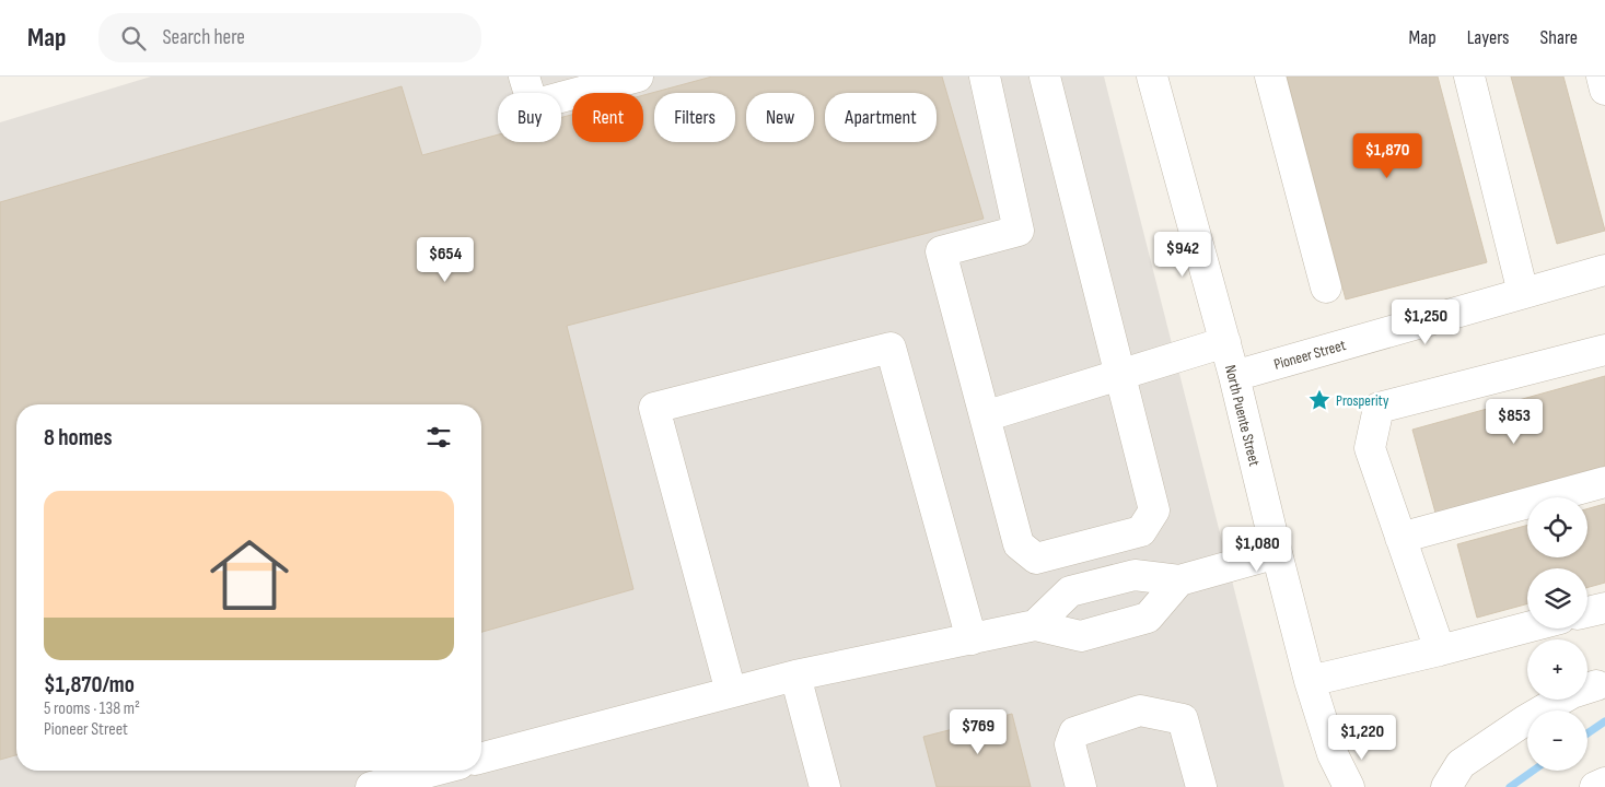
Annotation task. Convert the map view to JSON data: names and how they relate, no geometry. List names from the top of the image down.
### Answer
{
  "streets": {
    "street": ["Pioneer Street", "North Puente Street"]
  },
  "crossings": [
    ["Pioneer Street", "North Puente Street"]
  ],
  "places": {
    "place": ["Prosperity"]
  },
  "page": {
    "header": "Map",
    "search": "Search here",
    "nav": ["Map", "Layers", "Share"],
    "chip": [
      "Buy",
      "Rent",
      "Filters",
      "New",
      "Apartment"
    ],
    "price": [
      "$1,870",
      "$942",
      "$654",
      "$1,250",
      "$853",
      "$1,080",
      "$769",
      "$1,220"
    ],
    "heading": "8 homes",
    "list": [
      {
        "name": "$1,870/mo",
        "note": "5 rooms · 138 m² · Pioneer Street"
      }
    ],
    "map_buttons": ["+", "−"]
  }
}
